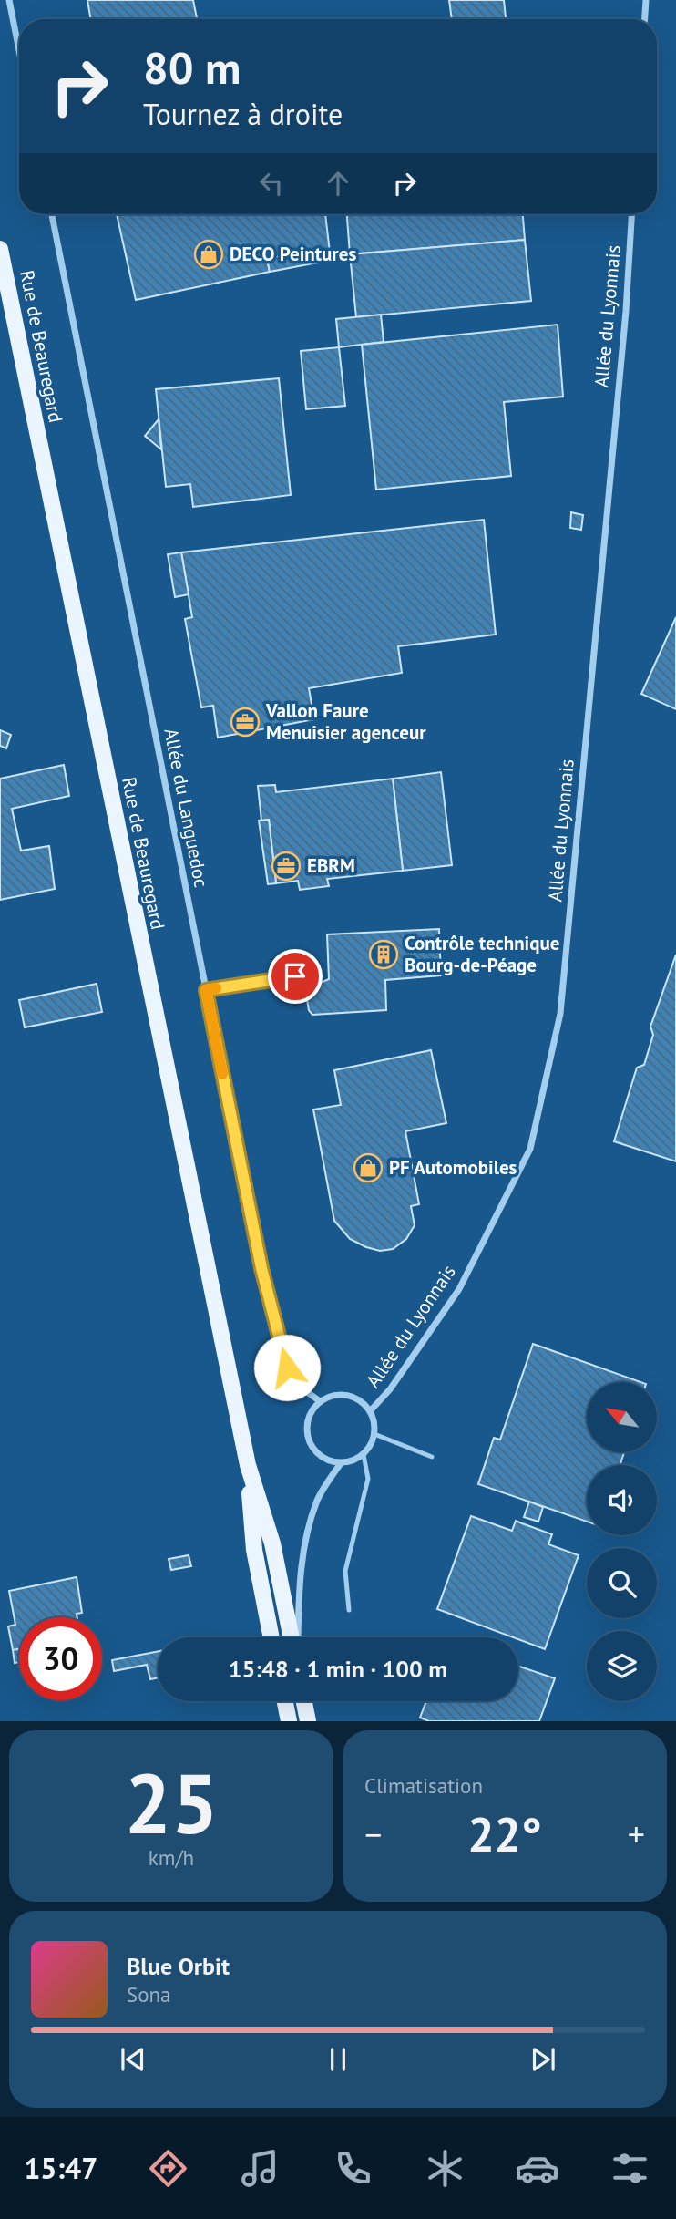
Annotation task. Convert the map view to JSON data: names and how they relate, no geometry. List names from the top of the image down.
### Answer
{
  "streets": {
    "main road": ["Rue de Beauregard"],
    "street": ["Allée du Lyonnais", "Allée du Languedoc"]
  },
  "crossings": [
    ["Allée du Lyonnais", "Allée du Languedoc"]
  ],
  "places": {
    "shop": ["DECO Peintures", "PF Automobiles"],
    "office": ["Vallon Faure Menuisier agenceur", "EBRM"],
    "building": ["Contrôle technique Bourg-de-Péage"]
  },
  "north": "top left",
  "page": {
    "turn": ["80 m", "Tournez à droite"],
    "limit": "30",
    "trip": "15:48 · 1 min · 100 m",
    "tile": [
      ["25", "km/h"],
      "Climatisation"
    ],
    "heat": ["−", "22°", "+"],
    "song": ["Blue Orbit", "Sona"],
    "tabs": "15:47"
  }
}
